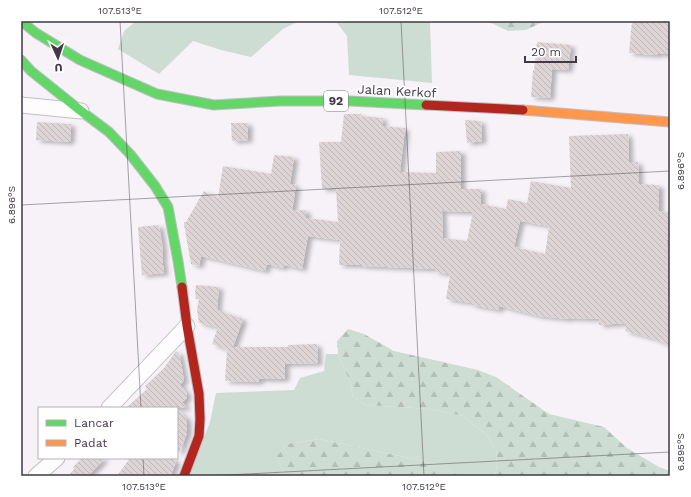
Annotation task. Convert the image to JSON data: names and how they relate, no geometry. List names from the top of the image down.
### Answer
{
  "streets": {
    "main road": ["Jalan Kerkof", "92"]
  },
  "legend": ["Lancar", "Padat"],
  "scale_bar": "20 m",
  "north": "bottom",
  "coordinates": [
    "107.513°E",
    "107.512°E",
    "6.896°S",
    "6.895°S"
  ]
}
